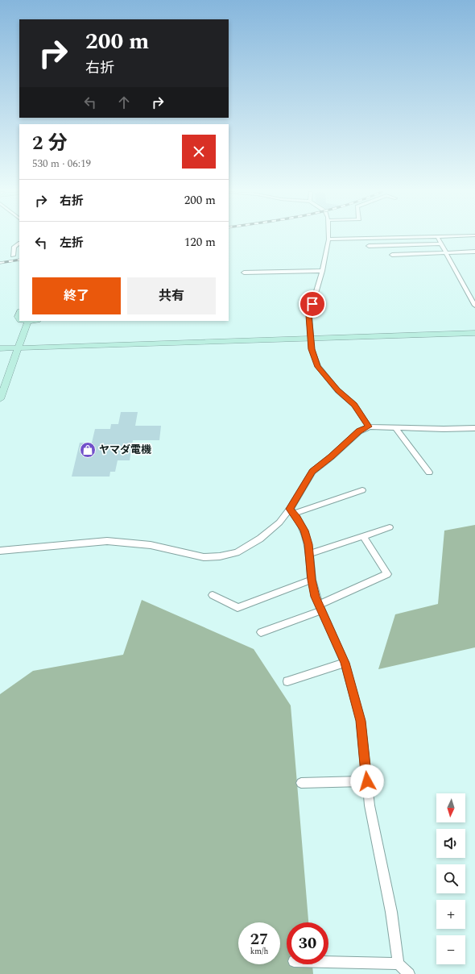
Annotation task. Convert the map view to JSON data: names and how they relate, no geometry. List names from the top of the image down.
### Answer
{
  "places": {
    "shop": ["ヤマダ電機"]
  },
  "north": "bottom",
  "page": {
    "turn": ["200 m", "右折"],
    "heading": ["2 分", "530 m · 06:19"],
    "list": [
      {
        "name": "右折",
        "value": "200 m"
      },
      {
        "name": "左折",
        "value": "120 m"
      }
    ],
    "buttons": ["終了", "共有"],
    "map_buttons": ["+", "−"],
    "speed": "27 km/h",
    "limit": "30"
  }
}
